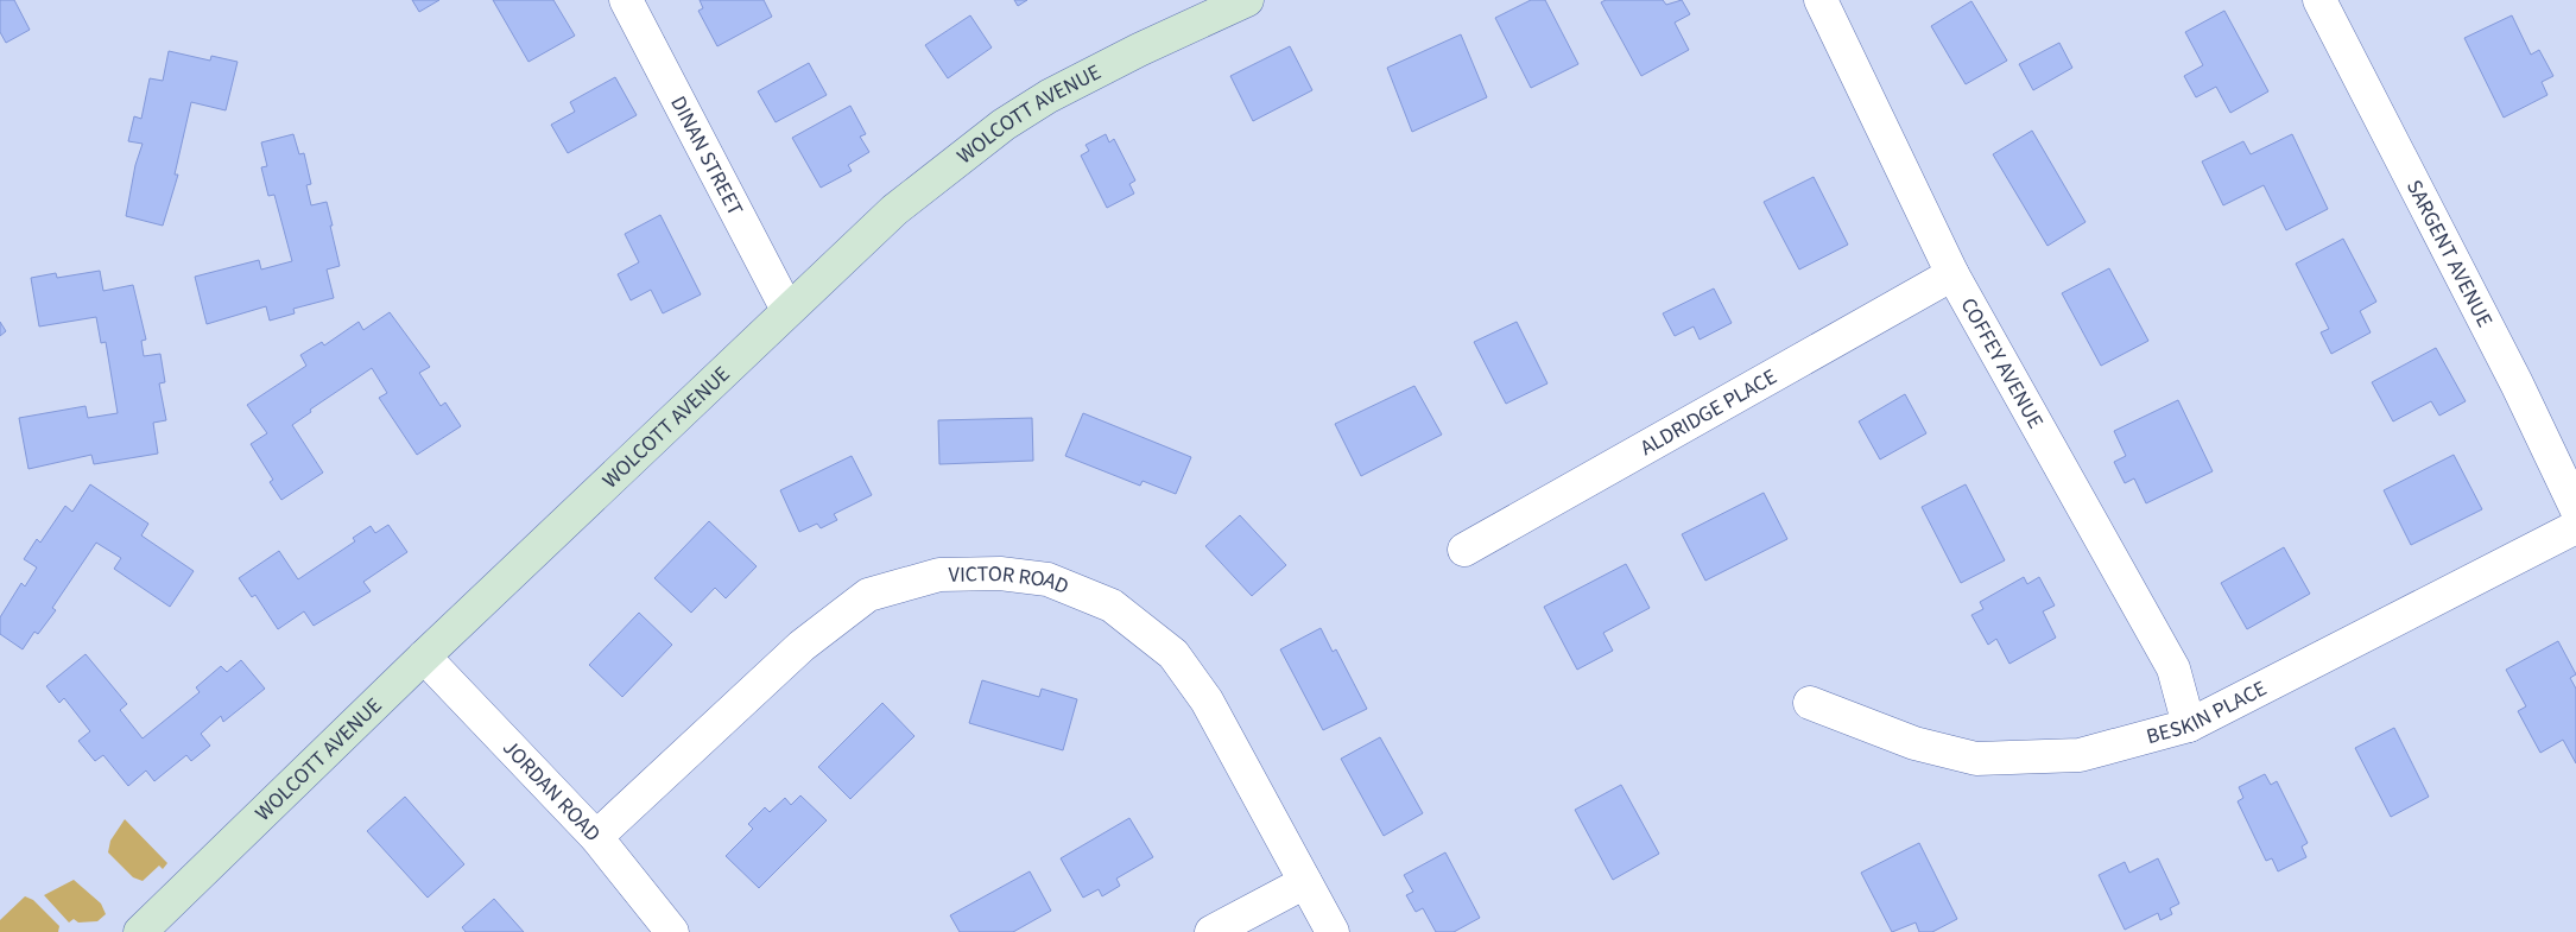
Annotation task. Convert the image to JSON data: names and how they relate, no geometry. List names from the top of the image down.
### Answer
{
  "streets": {
    "main road": ["WOLCOTT AVENUE"],
    "street": [
      "DINAN STREET",
      "SARGENT AVENUE",
      "COFFEY AVENUE",
      "ALDRIDGE PLACE",
      "VICTOR ROAD",
      "BESKIN PLACE",
      "JORDAN ROAD"
    ]
  },
  "crossings": [
    ["WOLCOTT AVENUE", "DINAN STREET"],
    ["WOLCOTT AVENUE", "JORDAN ROAD"],
    ["COFFEY AVENUE", "ALDRIDGE PLACE"],
    ["COFFEY AVENUE", "BESKIN PLACE"],
    ["VICTOR ROAD", "JORDAN ROAD"]
  ]
}
